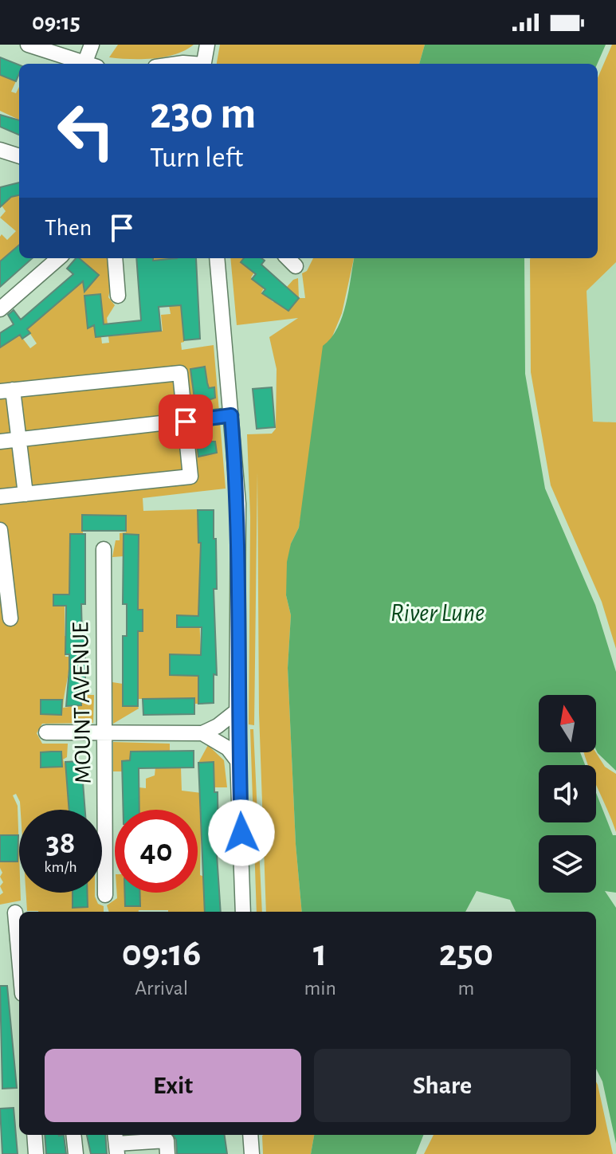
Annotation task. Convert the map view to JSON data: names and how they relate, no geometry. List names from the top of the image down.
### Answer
{
  "streets": {
    "street": ["MOUNT AVENUE"]
  },
  "water": ["River Lune"],
  "north": "top",
  "page": {
    "status": "09:15",
    "turn": ["230 m", "Turn left"],
    "then": "Then",
    "speed": "38 km/h",
    "limit": "40",
    "eta": [
      "09:16",
      "Arrival",
      "1",
      "min",
      "250",
      "m"
    ],
    "buttons": ["Exit", "Share"]
  }
}
